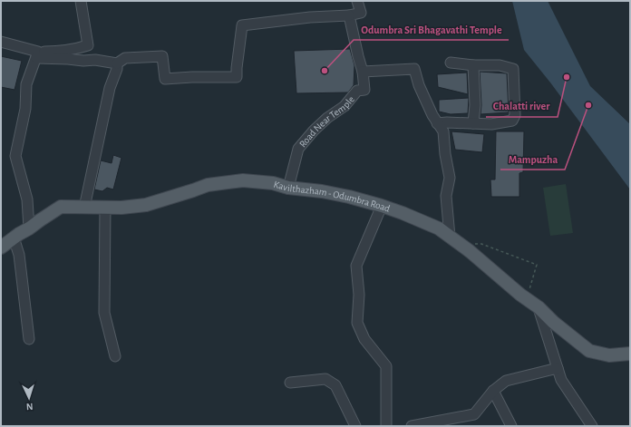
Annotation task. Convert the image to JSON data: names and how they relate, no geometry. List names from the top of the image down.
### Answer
{
  "streets": {
    "main road": ["Kavilthazham - Odumbra Road"],
    "street": ["Road Near Temple"]
  },
  "crossings": [
    ["Road Near Temple", "Kavilthazham - Odumbra Road"]
  ],
  "places": ["Odumbra Sri Bhagavathi Temple", "Chalatti river", "Mampuzha"],
  "north": "bottom"
}
